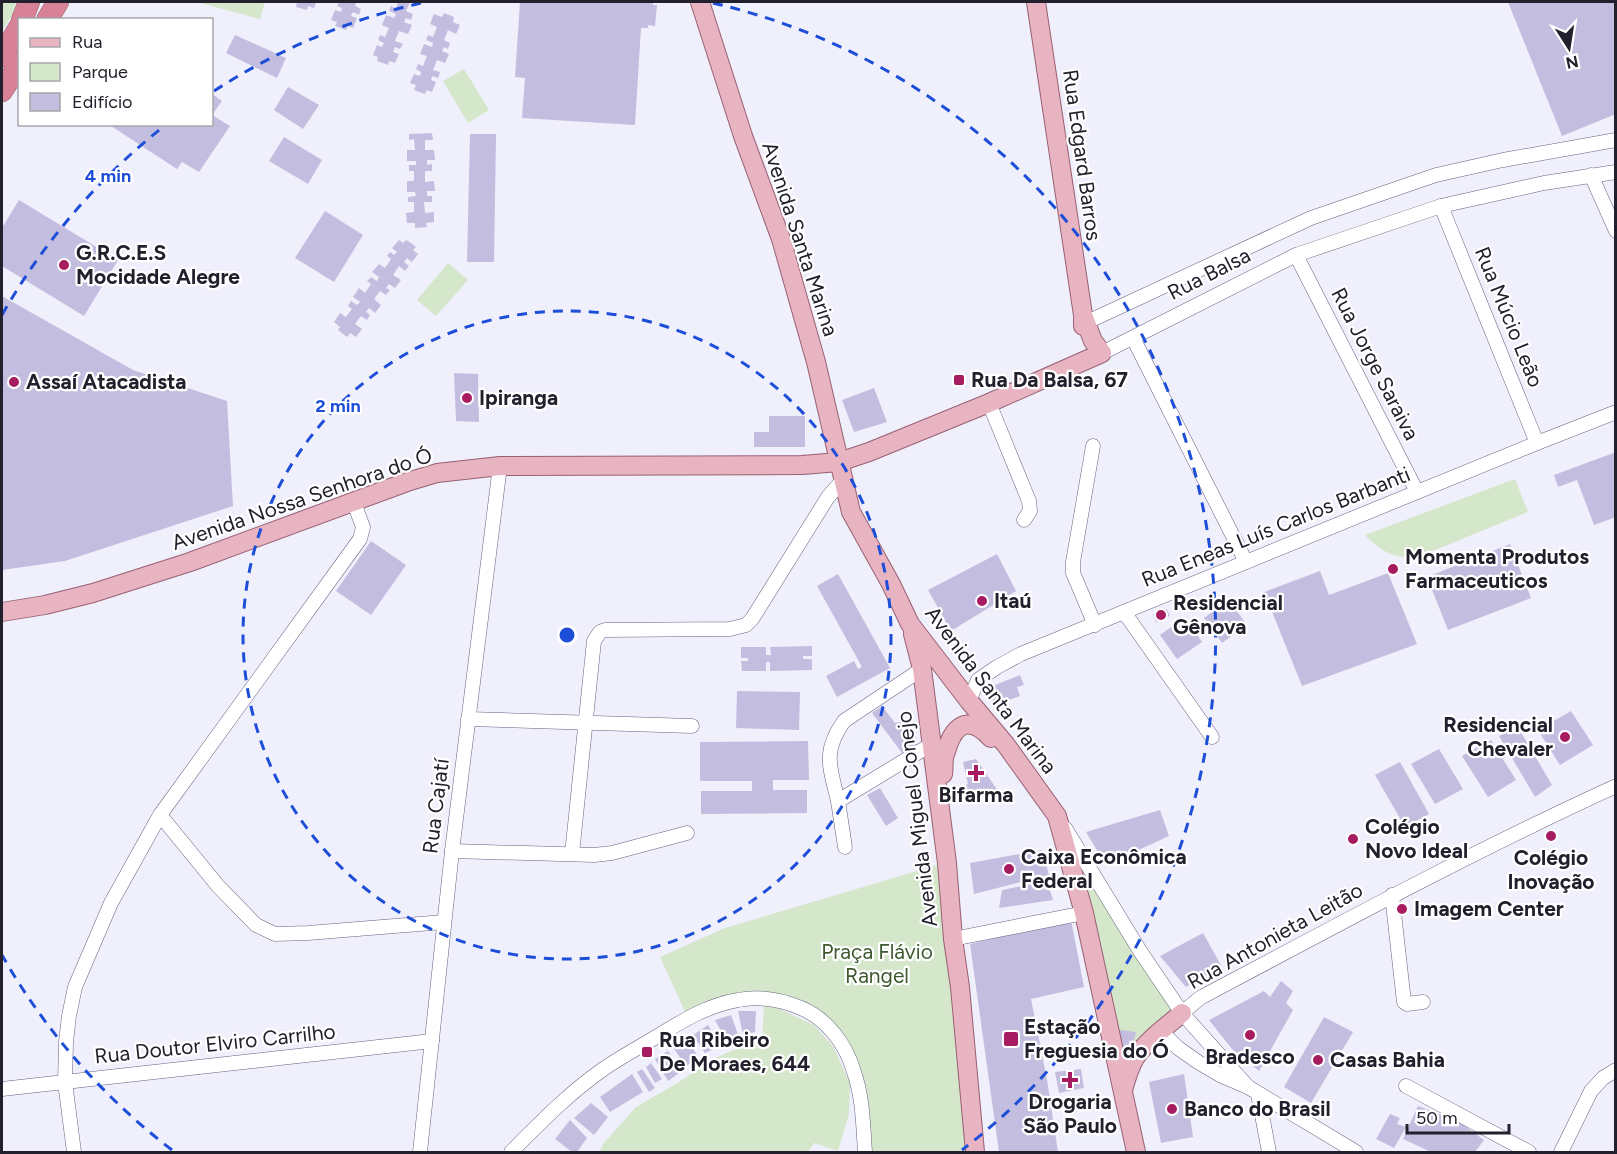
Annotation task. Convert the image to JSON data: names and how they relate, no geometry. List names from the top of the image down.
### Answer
{
  "streets": {
    "main road": [
      "Rua Edgard Barros",
      "Avenida Santa Marina",
      "Rua Balsa",
      "Avenida Nossa Senhora do Ó",
      "Avenida Miguel Conejo"
    ],
    "street": [
      "Rua Múcio Leão",
      "Rua Jorge Saraiva",
      "Rua Eneas Luís Carlos Barbanti",
      "Rua Cajatí",
      "Rua Antonieta Leitão",
      "Rua Doutor Elviro Carrilho"
    ]
  },
  "crossings": [
    ["Rua Edgard Barros", "Rua Balsa"],
    ["Avenida Santa Marina", "Rua Balsa"],
    ["Avenida Santa Marina", "Avenida Nossa Senhora do Ó"],
    ["Avenida Santa Marina", "Rua Eneas Luís Carlos Barbanti"],
    ["Avenida Santa Marina", "Avenida Miguel Conejo"],
    ["Avenida Santa Marina", "Rua Antonieta Leitão"],
    ["Rua Balsa", "Rua Múcio Leão"],
    ["Rua Balsa", "Rua Jorge Saraiva"],
    ["Rua Balsa", "Avenida Nossa Senhora do Ó"],
    ["Rua Múcio Leão", "Rua Eneas Luís Carlos Barbanti"],
    ["Rua Jorge Saraiva", "Rua Eneas Luís Carlos Barbanti"],
    ["Avenida Nossa Senhora do Ó", "Rua Cajatí"],
    ["Rua Cajatí", "Rua Doutor Elviro Carrilho"]
  ],
  "parks": ["Praça Flávio Rangel"],
  "places": {
    "other": [
      "G.R.C.E.S Mocidade Alegre",
      "Assaí Atacadista",
      "Ipiranga",
      "Momenta Produtos Farmaceuticos",
      "Itaú",
      "Residencial Gênova",
      "Residencial Chevaler",
      "Colégio Inovação",
      "Colégio Novo Ideal",
      "Caixa Econômica Federal",
      "Imagem Center",
      "Bradesco",
      "Casas Bahia",
      "Banco do Brasil"
    ],
    "transit": ["Rua Da Balsa, 67", "Estação Freguesia do Ó", "Rua Ribeiro De Moraes, 644"],
    "health": ["Bifarma", "Drogaria São Paulo"]
  },
  "legend": ["Rua", "Parque", "Edifício"],
  "scale_bar": "50 m",
  "north": "bottom",
  "rings": ["4 min", "2 min"]
}
